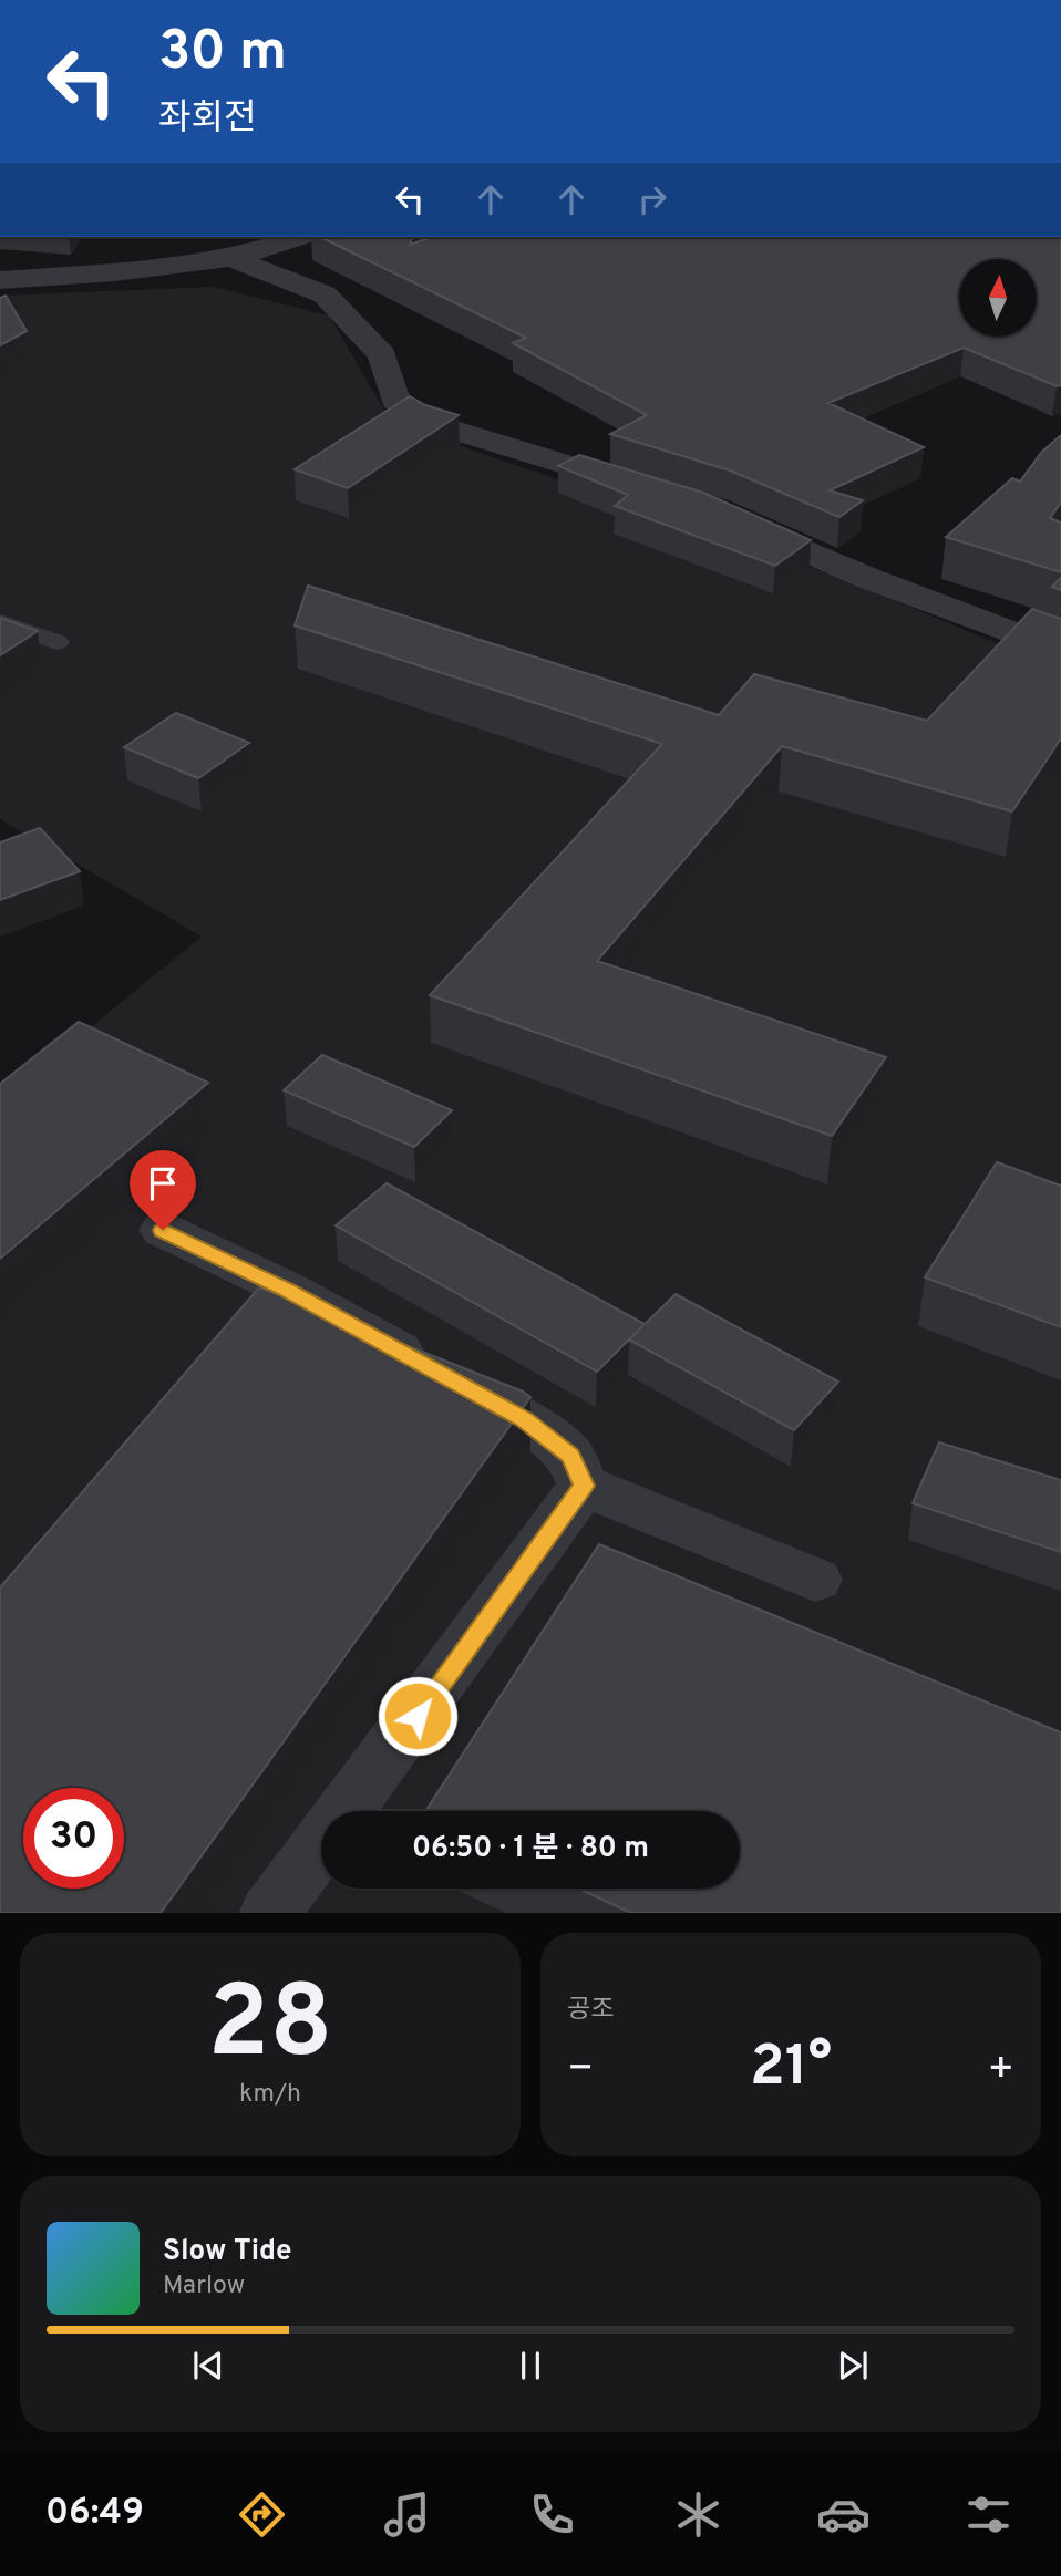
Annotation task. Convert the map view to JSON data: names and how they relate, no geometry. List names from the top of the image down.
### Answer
{
  "north": "top",
  "page": {
    "turn": ["30 m", "좌회전"],
    "limit": "30",
    "trip": "06:50 · 1 분 · 80 m",
    "tile": [
      ["28", "km/h"],
      "공조"
    ],
    "heat": ["−", "21°", "+"],
    "song": ["Slow Tide", "Marlow"],
    "tabs": "06:49"
  }
}
